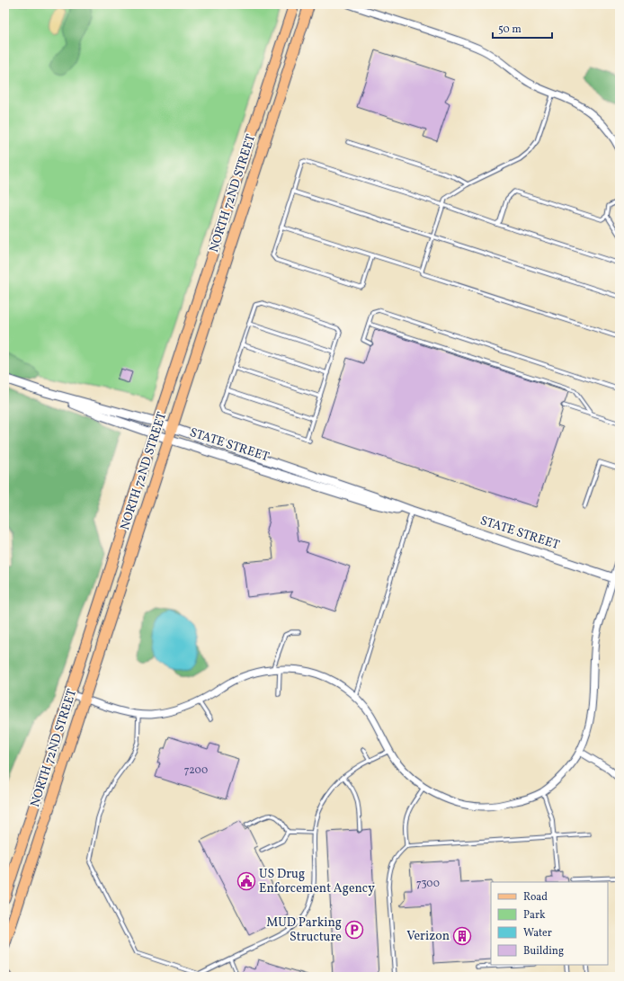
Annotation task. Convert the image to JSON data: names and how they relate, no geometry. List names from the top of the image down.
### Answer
{
  "streets": {
    "main road": ["NORTH 72ND STREET"],
    "street": ["STATE STREET"]
  },
  "crossings": [
    ["NORTH 72ND STREET", "STATE STREET"]
  ],
  "places": {
    "public building": ["US Drug Enforcement Agency"],
    "parking": ["MUD Parking Structure"],
    "building": ["Verizon"]
  },
  "house_numbers": ["7200", "7300"],
  "legend": [
    "Road",
    "Park",
    "Water",
    "Building"
  ],
  "scale_bar": "50 m"
}
